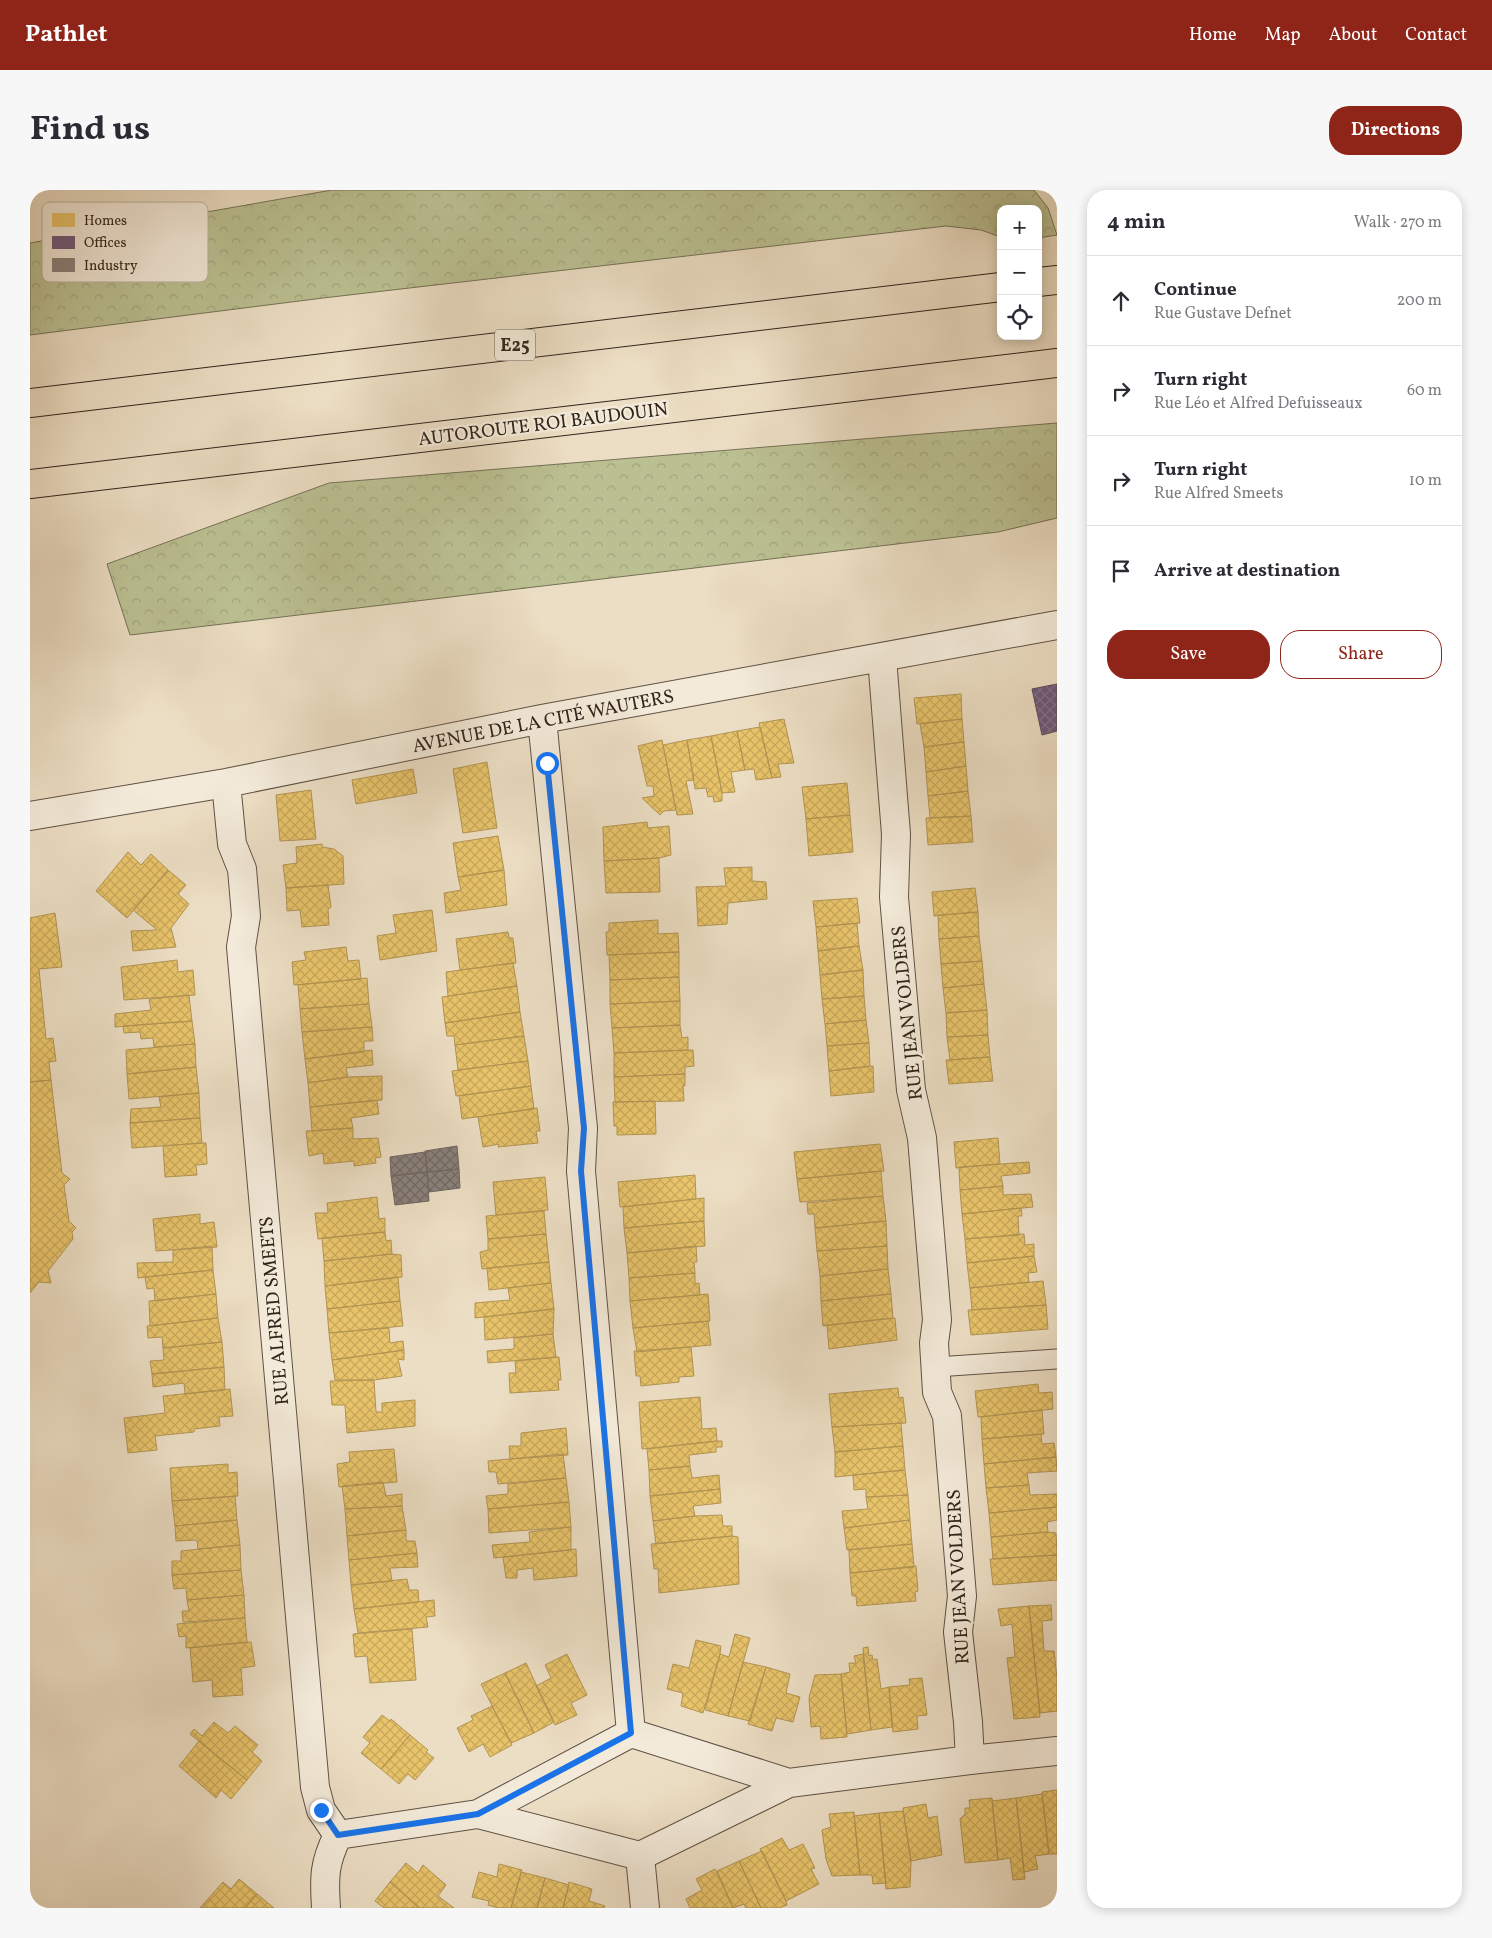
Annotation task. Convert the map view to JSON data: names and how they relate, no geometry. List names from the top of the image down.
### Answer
{
  "streets": {
    "highway": ["E25", "AUTOROUTE ROI BAUDOUIN"],
    "street": ["AVENUE DE LA CITÉ WAUTERS", "RUE JEAN VOLDERS", "RUE ALFRED SMEETS"]
  },
  "crossings": [
    ["AVENUE DE LA CITÉ WAUTERS", "RUE JEAN VOLDERS"],
    ["AVENUE DE LA CITÉ WAUTERS", "RUE ALFRED SMEETS"]
  ],
  "legend": ["Homes", "Offices", "Industry"],
  "page": {
    "header": "Pathlet",
    "nav": [
      "Home",
      "Map",
      "About",
      "Contact"
    ],
    "title": "Find us",
    "buttons": [
      "Directions",
      ["Save", "Share"]
    ],
    "heading": ["4 min", "Walk · 270 m"],
    "map_buttons": ["+", "−"],
    "list": [
      ["Continue", "Rue Gustave Defnet", "200 m"],
      ["Turn right", "Rue Léo et Alfred Defuisseaux", "60 m"],
      ["Turn right", "Rue Alfred Smeets", "10 m"],
      "Arrive at destination"
    ]
  }
}
